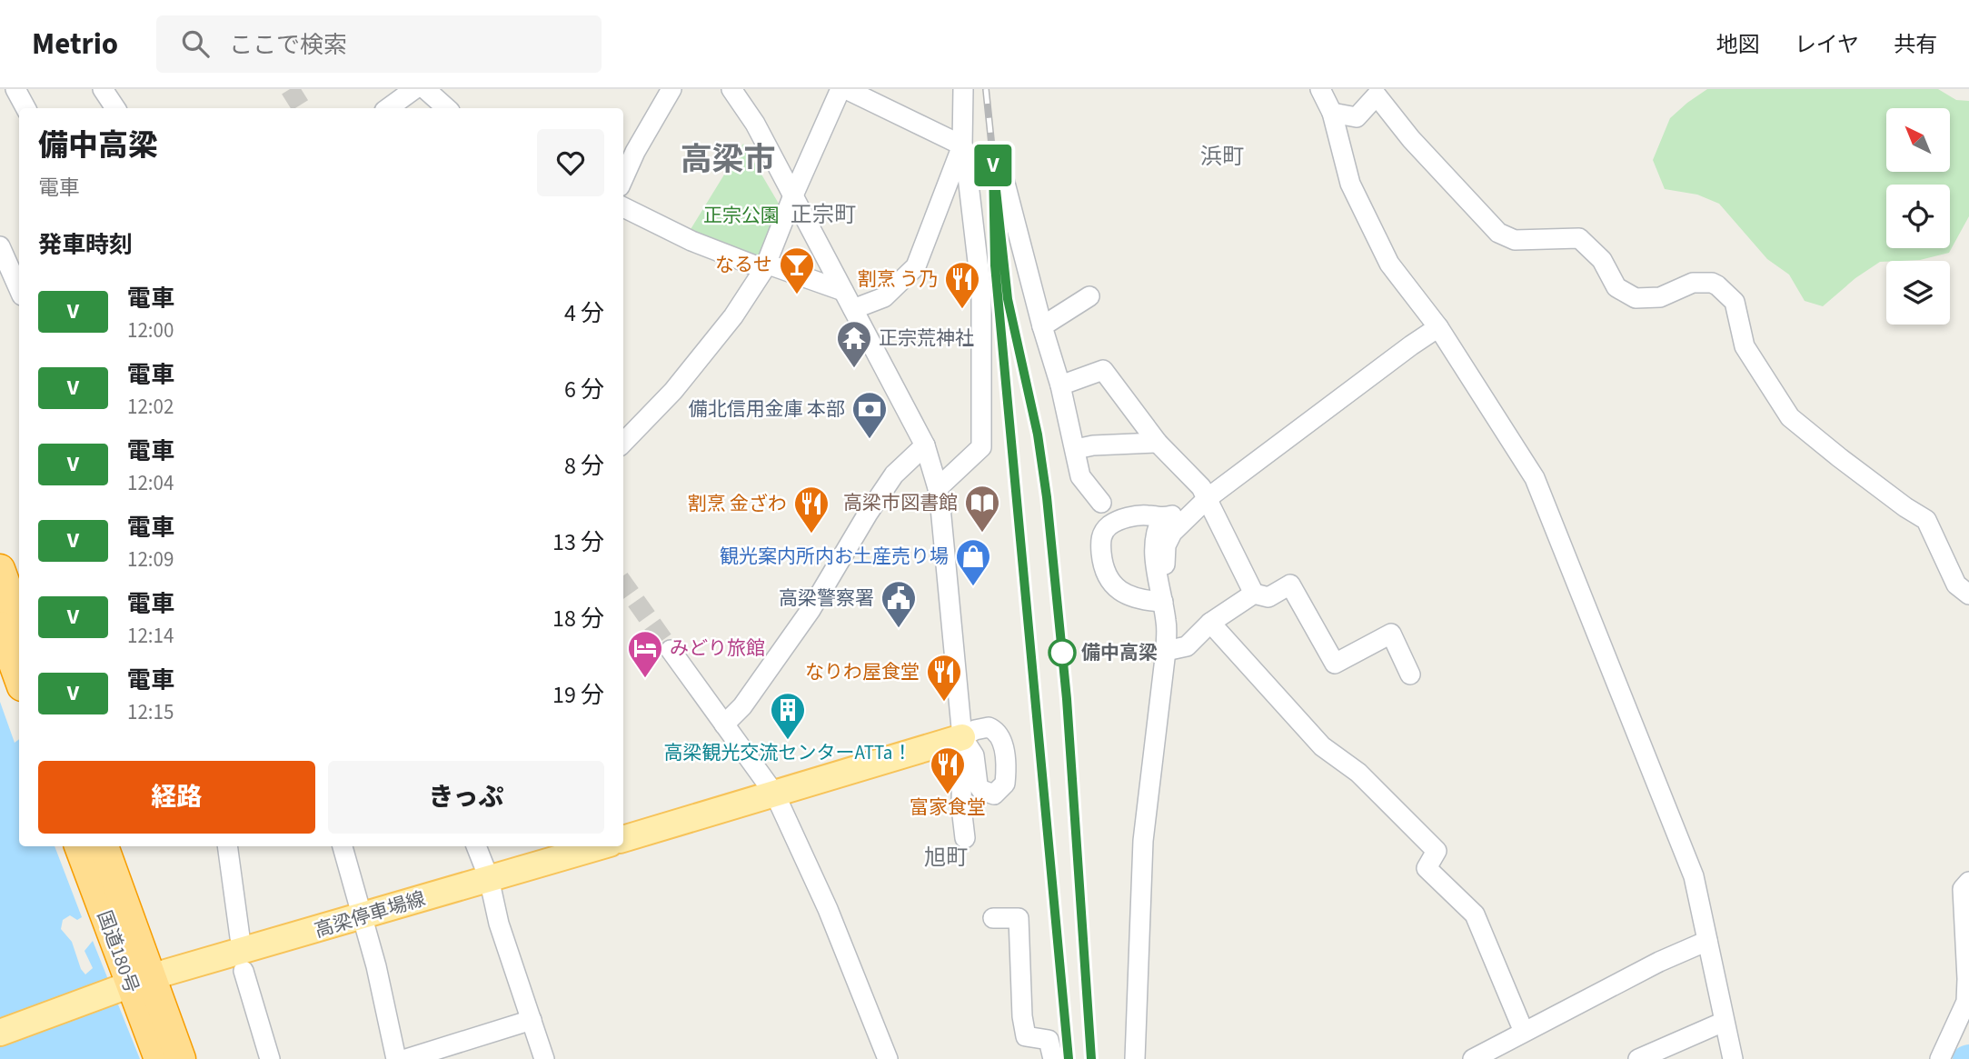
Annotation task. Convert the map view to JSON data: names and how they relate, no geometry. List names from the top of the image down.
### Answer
{
  "streets": {
    "highway": ["国道180号"],
    "main road": ["高梁停車場線"]
  },
  "crossings": [
    ["高梁停車場線", "国道180号"]
  ],
  "districts": [
    "浜町",
    "高梁市",
    "正宗町",
    "旭町"
  ],
  "parks": ["正宗公園"],
  "places": {
    "bar": ["なるせ"],
    "restaurant": [
      "割烹 う乃",
      "割烹 金ざわ",
      "なりわ屋食堂",
      "富家食堂"
    ],
    "temple": ["正宗荒神社"],
    "bank": ["備北信用金庫 本部"],
    "library": ["高梁市図書館"],
    "shop": ["観光案内所内お土産売り場"],
    "public building": ["高梁警察署"],
    "other": ["備中高梁"],
    "hotel": ["みどり旅館"],
    "building": ["高梁観光交流センターATTa！"]
  },
  "north": "top left",
  "page": {
    "header": "Metrio",
    "search": "ここで検索",
    "nav": ["地図", "レイヤ", "共有"],
    "on_map": "V",
    "heading": [
      ["備中高梁", "電車"],
      "発車時刻"
    ],
    "list": [
      {
        "mark": "V",
        "name": "電車",
        "note": "12:00",
        "value": "4 分"
      },
      {
        "mark": "V",
        "name": "電車",
        "note": "12:02",
        "value": "6 分"
      },
      {
        "mark": "V",
        "name": "電車",
        "note": "12:04",
        "value": "8 分"
      },
      {
        "mark": "V",
        "name": "電車",
        "note": "12:09",
        "value": "13 分"
      },
      {
        "mark": "V",
        "name": "電車",
        "note": "12:14",
        "value": "18 分"
      },
      {
        "mark": "V",
        "name": "電車",
        "note": "12:15",
        "value": "19 分"
      }
    ],
    "buttons": ["経路", "きっぷ"]
  }
}
